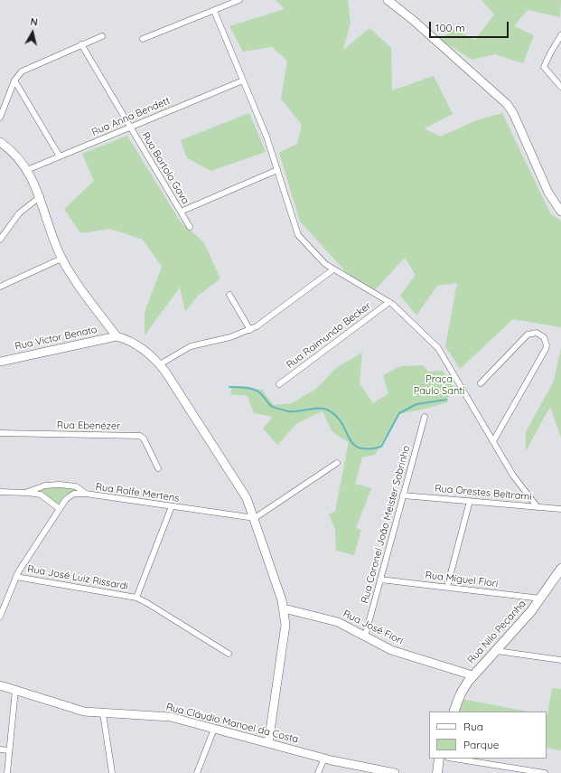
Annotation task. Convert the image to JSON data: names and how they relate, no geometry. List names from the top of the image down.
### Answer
{
  "streets": {
    "main road": ["Rua Nilo Peçanha"],
    "street": [
      "Rua Anna Bendett",
      "Rua Bortolo Gava",
      "Rua Raimundo Becker",
      "Rua Victor Benato",
      "Rua Ebenézer",
      "Rua Rolfe Mertens",
      "Rua Orestes Beltrami",
      "Rua Coronel João Meister Sobrinho",
      "Rua José Luiz Rissardi",
      "Rua Miguel Fiori",
      "Rua José Fiori",
      "Rua Cláudio Manoel da Costa"
    ]
  },
  "crossings": [
    ["Rua Anna Bendett", "Rua Bortolo Gava"],
    ["Rua Orestes Beltrami", "Rua Coronel João Meister Sobrinho"],
    ["Rua Coronel João Meister Sobrinho", "Rua Miguel Fiori"],
    ["Rua Coronel João Meister Sobrinho", "Rua José Fiori"],
    ["Rua Miguel Fiori", "Rua Nilo Peçanha"],
    ["Rua José Fiori", "Rua Nilo Peçanha"]
  ],
  "parks": ["Praça Paulo Santi"],
  "legend": ["Rua", "Parque"],
  "scale_bar": "100 m",
  "north": "top"
}
